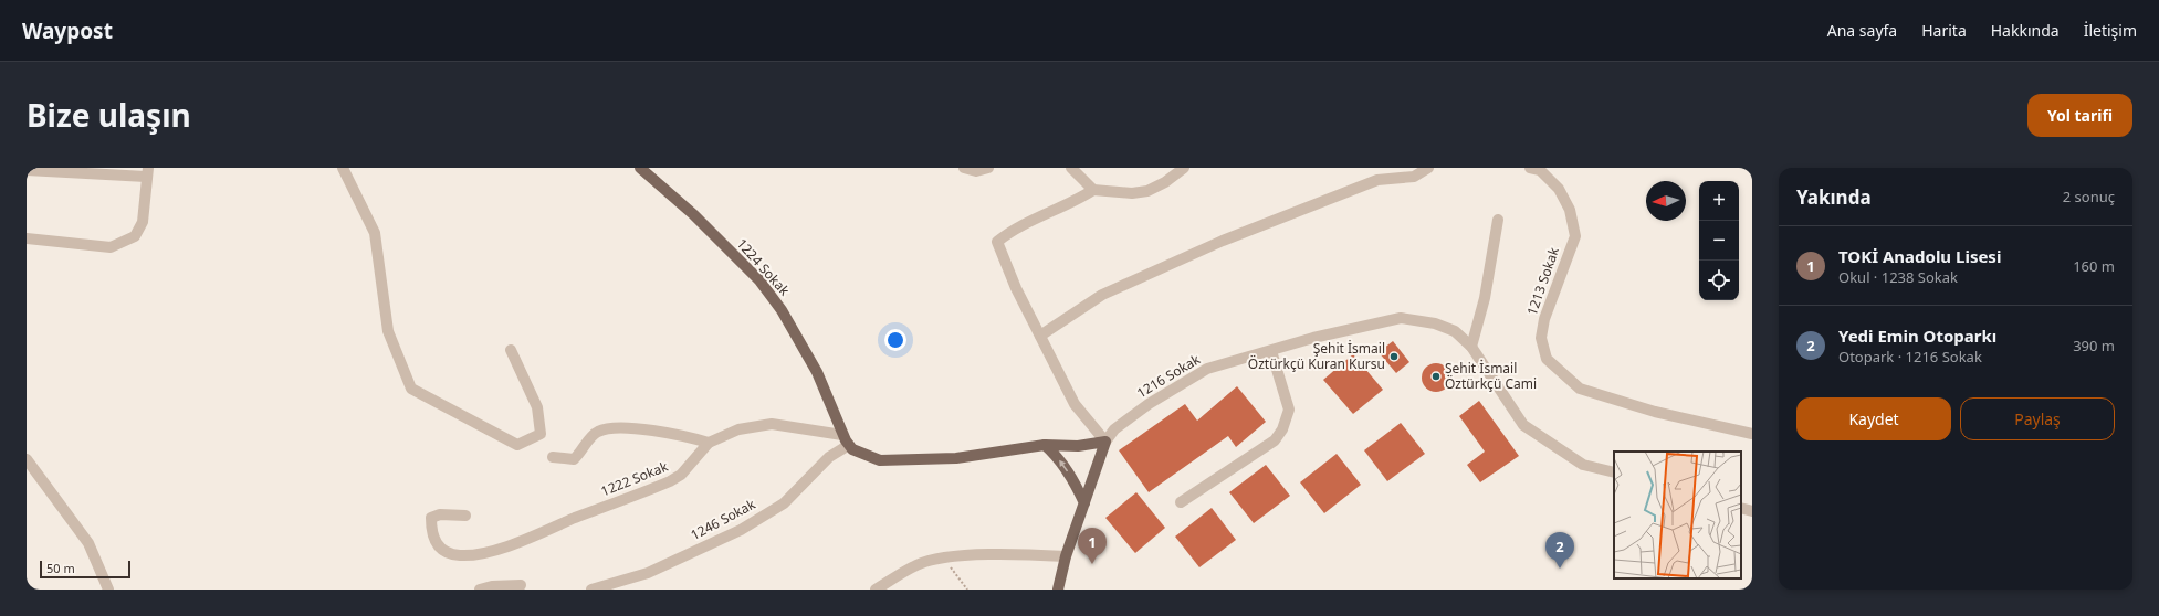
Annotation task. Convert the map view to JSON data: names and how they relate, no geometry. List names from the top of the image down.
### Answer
{
  "streets": {
    "main road": ["1224 Sokak", "1216 Sokak"],
    "street": ["1213 Sokak", "1222 Sokak", "1246 Sokak"]
  },
  "crossings": [
    ["1224 Sokak", "1222 Sokak"]
  ],
  "places": ["Şehit İsmail Öztürkçü Kuran Kursu", "Şehit İsmail Öztürkçü Cami"],
  "scale_bar": "50 m",
  "north": "left",
  "page": {
    "header": "Waypost",
    "nav": [
      "Ana sayfa",
      "Harita",
      "Hakkında",
      "İletişim"
    ],
    "title": "Bize ulaşın",
    "buttons": [
      "Yol tarifi",
      ["Kaydet", "Paylaş"]
    ],
    "heading": ["Yakında", "2 sonuç"],
    "map_buttons": ["+", "−"],
    "list": [
      {
        "mark": "1",
        "name": "TOKİ Anadolu Lisesi",
        "note": "Okul · 1238 Sokak",
        "value": "160 m"
      },
      {
        "mark": "2",
        "name": "Yedi Emin Otoparkı",
        "note": "Otopark · 1216 Sokak",
        "value": "390 m"
      }
    ],
    "pins": ["1", "2"],
    "scale": "50 m"
  }
}
